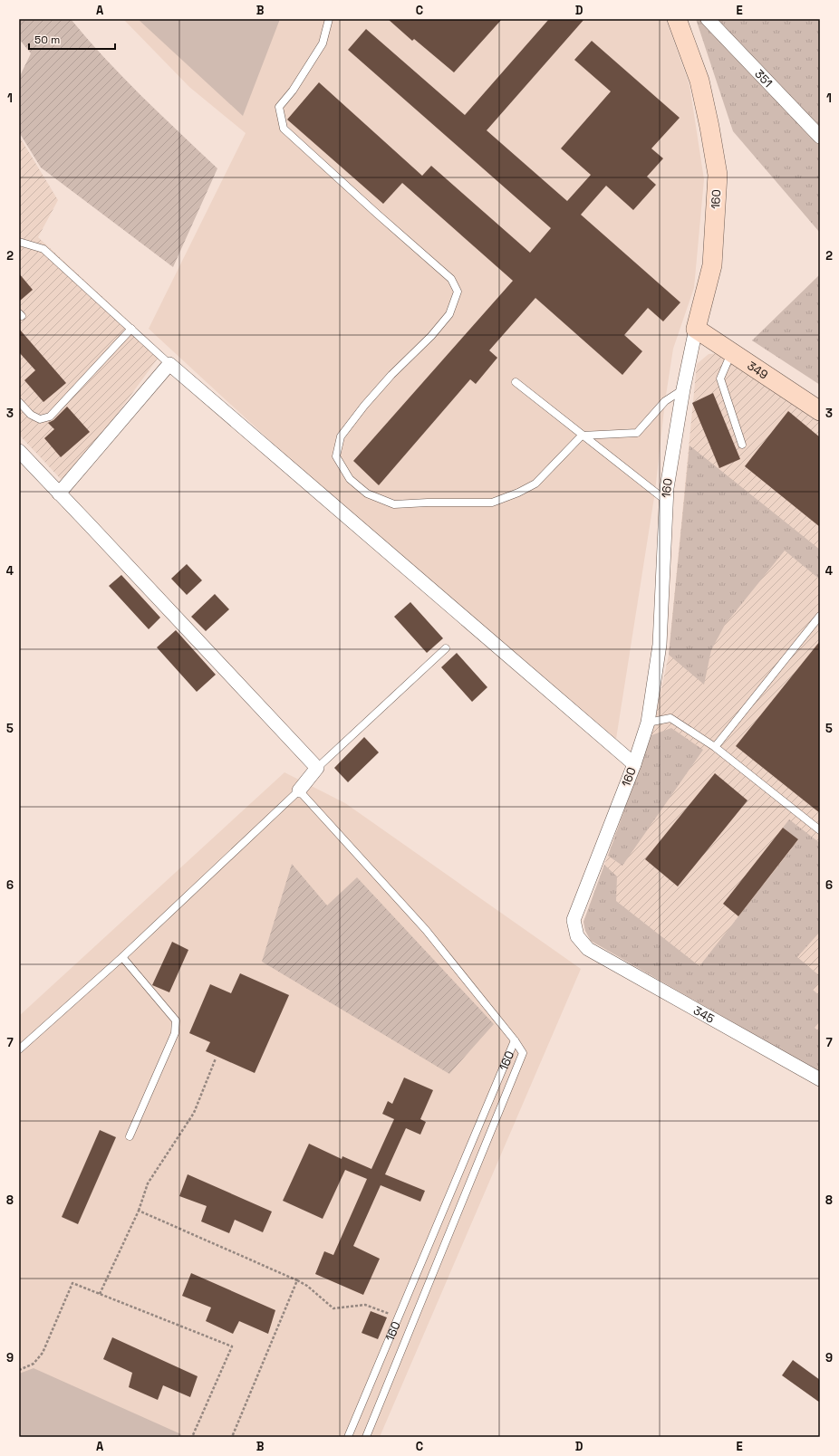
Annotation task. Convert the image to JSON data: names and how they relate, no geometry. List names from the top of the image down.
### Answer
{
  "streets": {
    "street": [
      "351",
      "160",
      "349",
      "345"
    ]
  },
  "crossings": [
    ["160", "349"],
    ["160", "345"]
  ],
  "scale_bar": "50 m",
  "grid": {
    "columns": [
      "A",
      "B",
      "C",
      "D",
      "E"
    ],
    "rows": [
      "1",
      "2",
      "3",
      "4",
      "5",
      "6",
      "7",
      "8",
      "9"
    ]
  }
}
